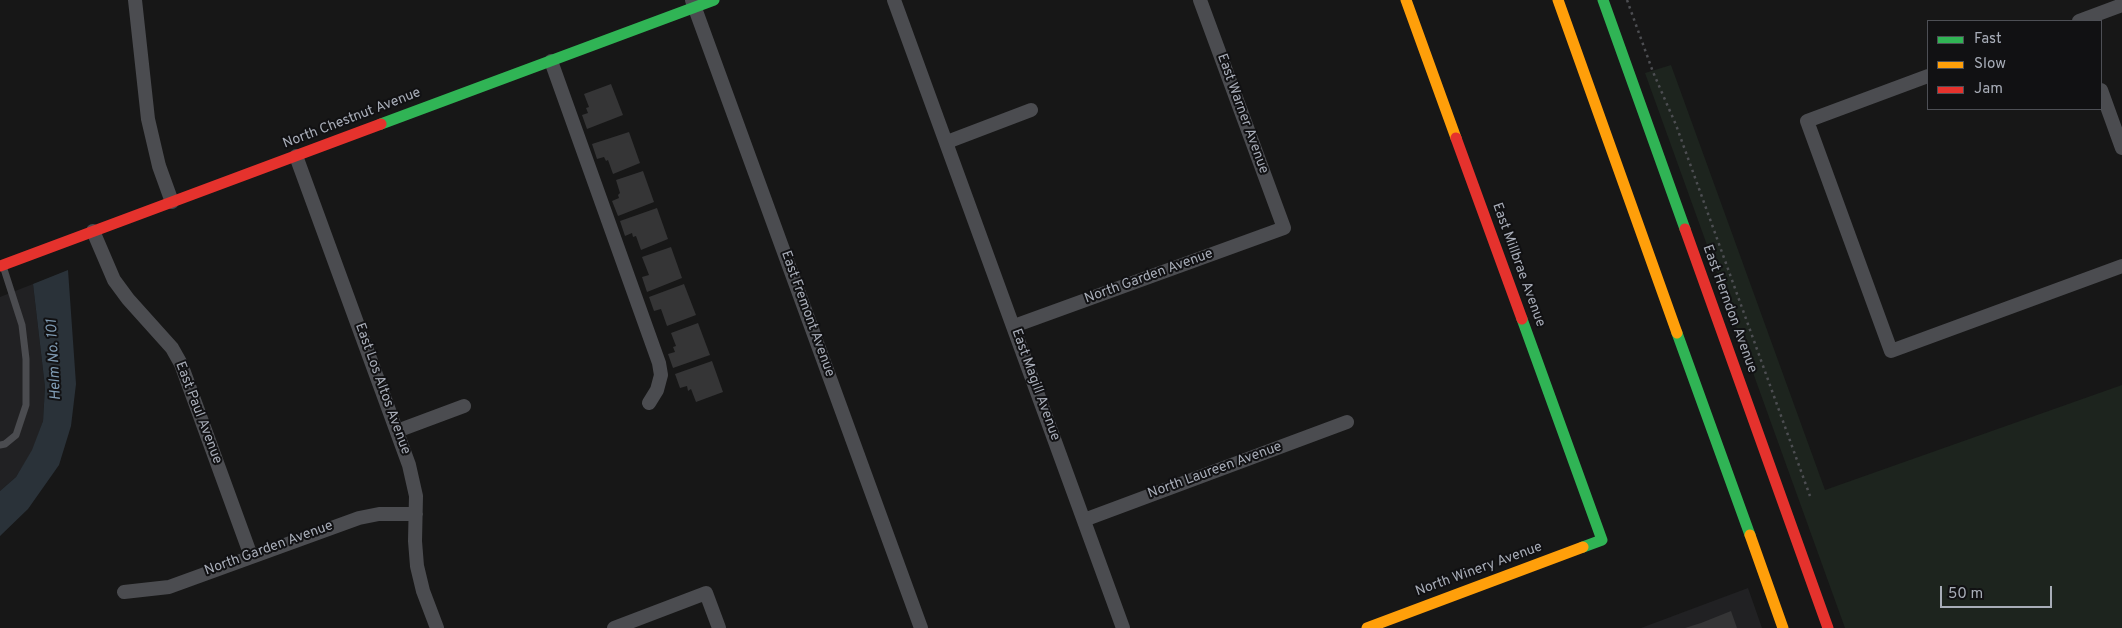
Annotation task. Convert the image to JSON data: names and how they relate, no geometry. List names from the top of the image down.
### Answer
{
  "streets": {
    "street": [
      "East Warner Avenue",
      "North Chestnut Avenue",
      "East Millbrae Avenue",
      "North Garden Avenue",
      "East Herndon Avenue",
      "East Fremont Avenue",
      "East Magill Avenue",
      "East Los Altos Avenue",
      "East Paul Avenue",
      "North Laureen Avenue",
      "North Winery Avenue"
    ]
  },
  "crossings": [
    ["East Warner Avenue", "North Garden Avenue"],
    ["North Chestnut Avenue", "East Fremont Avenue"],
    ["North Chestnut Avenue", "East Los Altos Avenue"],
    ["North Chestnut Avenue", "East Paul Avenue"],
    ["East Millbrae Avenue", "North Winery Avenue"],
    ["North Garden Avenue", "East Magill Avenue"],
    ["North Garden Avenue", "East Los Altos Avenue"],
    ["North Garden Avenue", "East Paul Avenue"],
    ["East Magill Avenue", "North Laureen Avenue"]
  ],
  "water": ["Helm No. 101"],
  "legend": ["Fast", "Slow", "Jam"],
  "scale_bar": "50 m"
}
